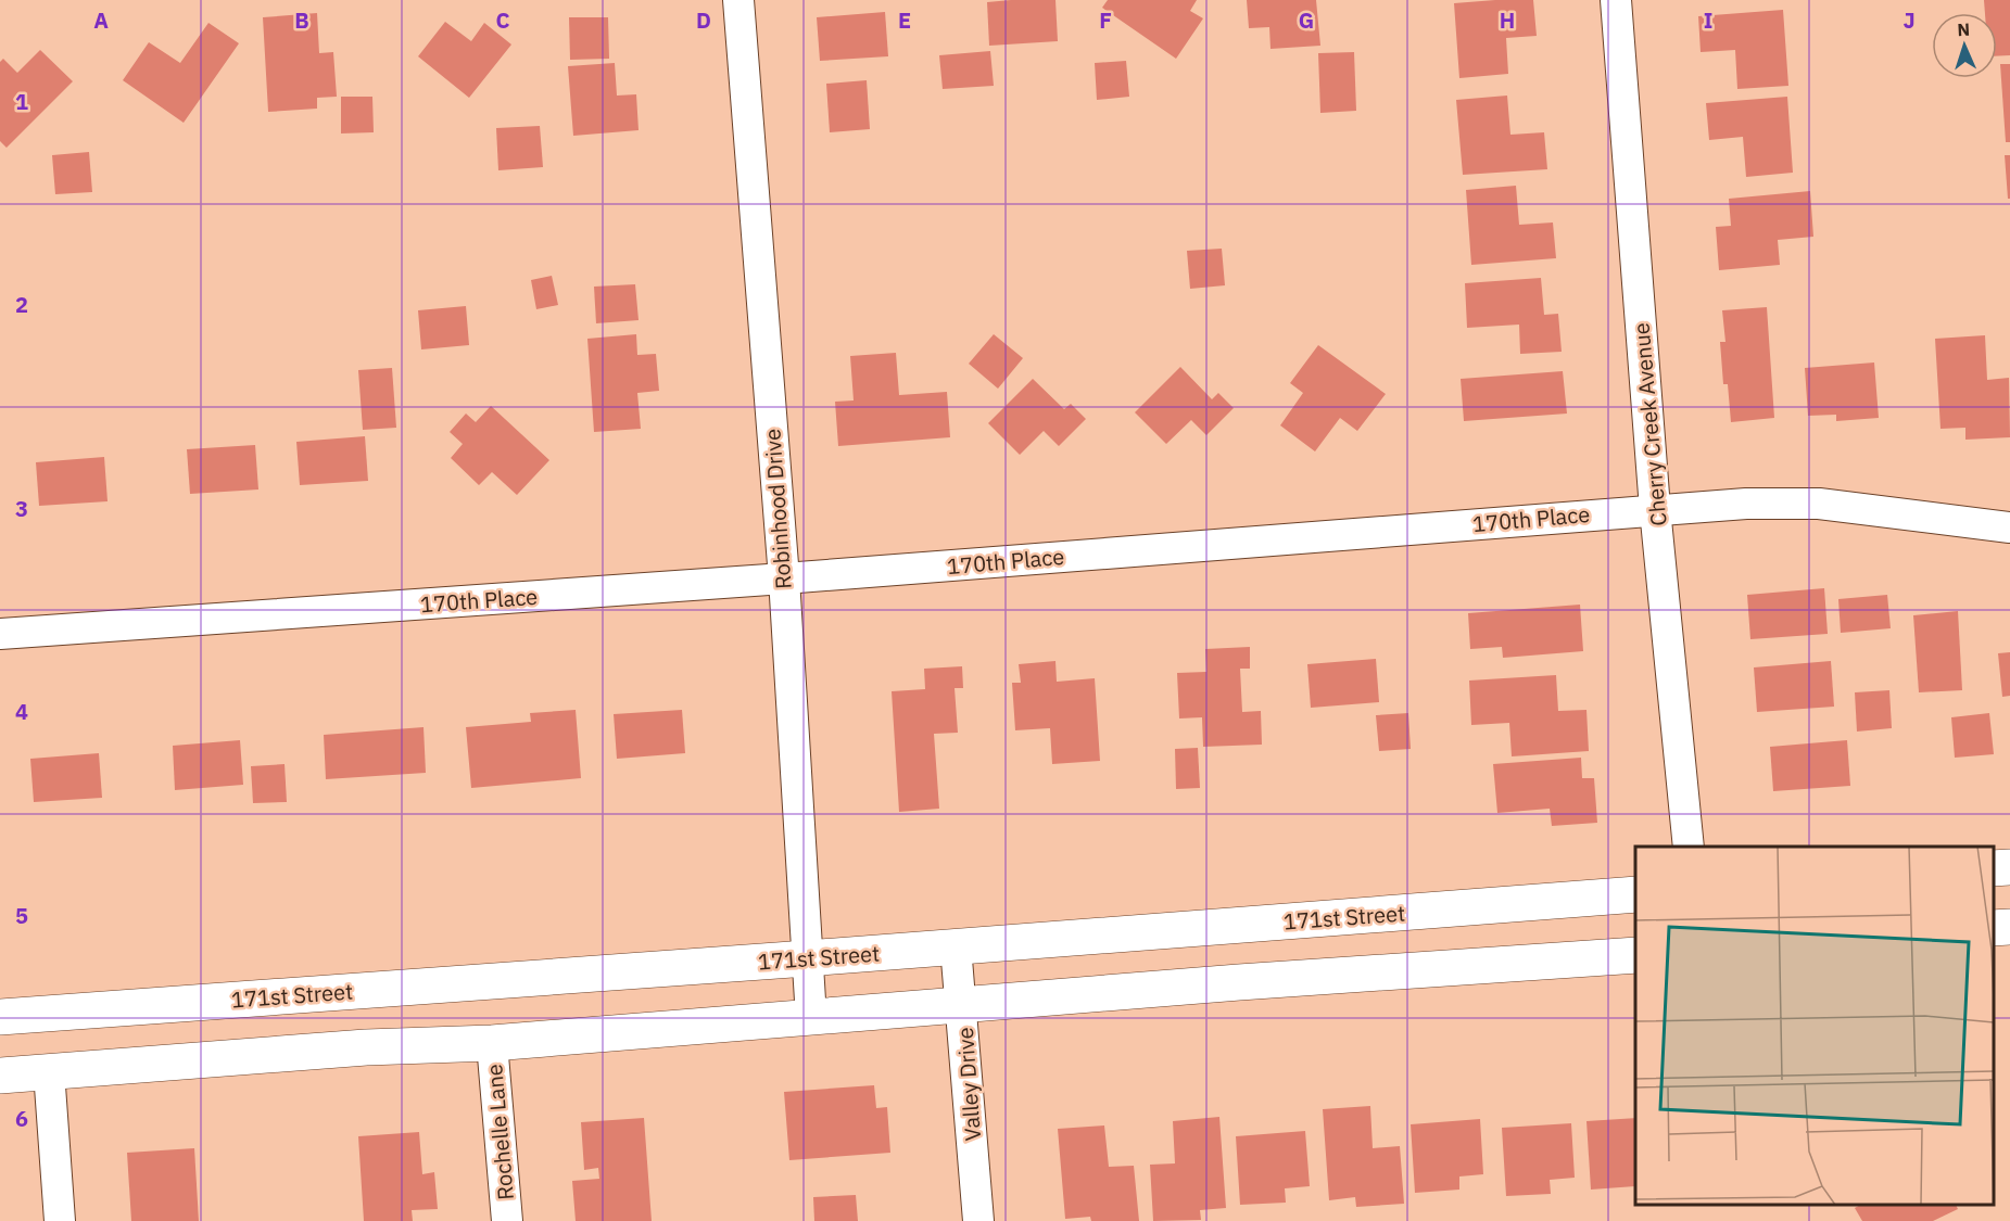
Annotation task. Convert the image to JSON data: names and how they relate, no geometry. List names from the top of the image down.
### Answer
{
  "streets": {
    "street": [
      "Cherry Creek Avenue",
      "Robinhood Drive",
      "170th Place",
      "171st Street",
      "Valley Drive",
      "Rochelle Lane"
    ]
  },
  "crossings": [
    ["Cherry Creek Avenue", "170th Place"],
    ["Robinhood Drive", "170th Place"],
    ["Robinhood Drive", "171st Street"],
    ["171st Street", "Valley Drive"]
  ],
  "north": "top",
  "grid": {
    "columns": [
      "A",
      "B",
      "C",
      "D",
      "E",
      "F",
      "G",
      "H",
      "I",
      "J"
    ],
    "rows": [
      "1",
      "2",
      "3",
      "4",
      "5",
      "6"
    ]
  }
}
